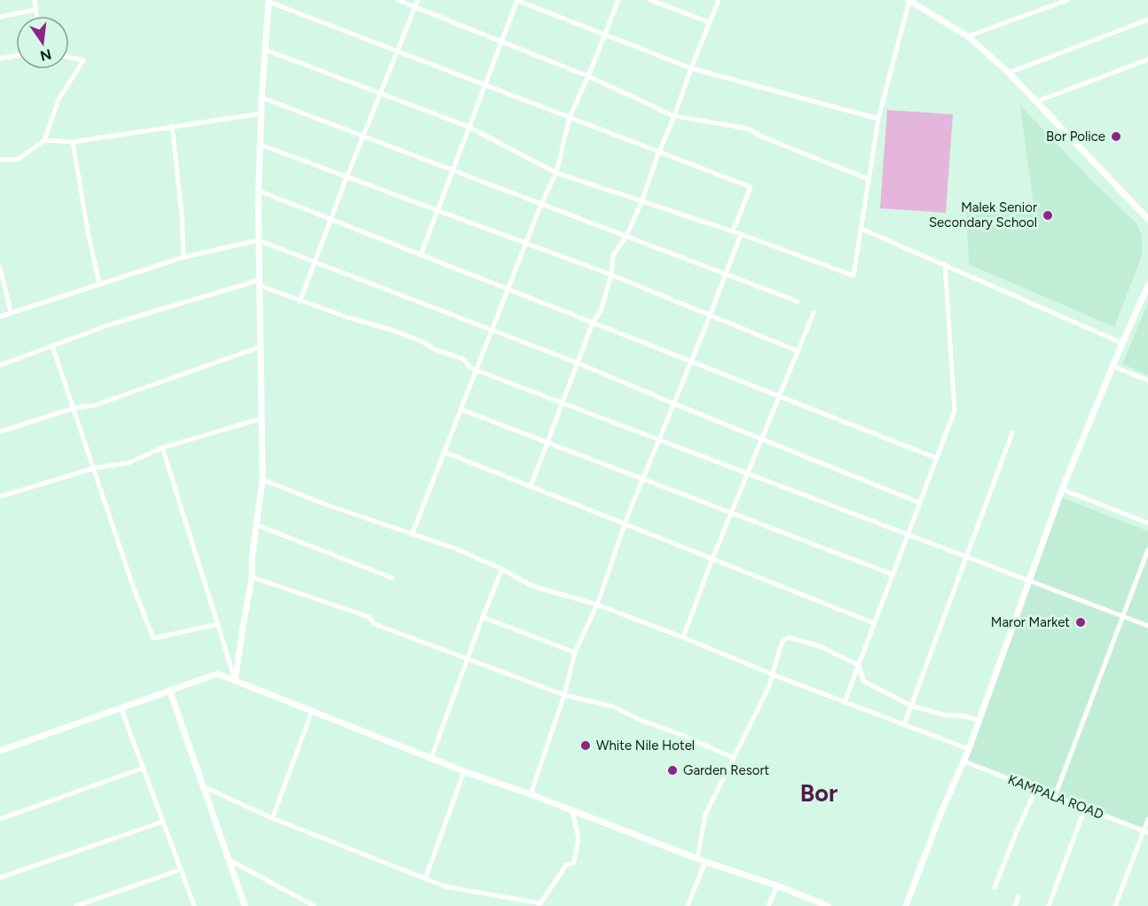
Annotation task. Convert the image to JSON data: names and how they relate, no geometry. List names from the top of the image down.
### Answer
{
  "streets": {
    "street": ["KAMPALA ROAD"]
  },
  "districts": ["Bor"],
  "places": [
    "Bor Police",
    "Malek Senior Secondary School",
    "Maror Market",
    "White Nile Hotel",
    "Garden Resort"
  ],
  "north": "bottom"
}
